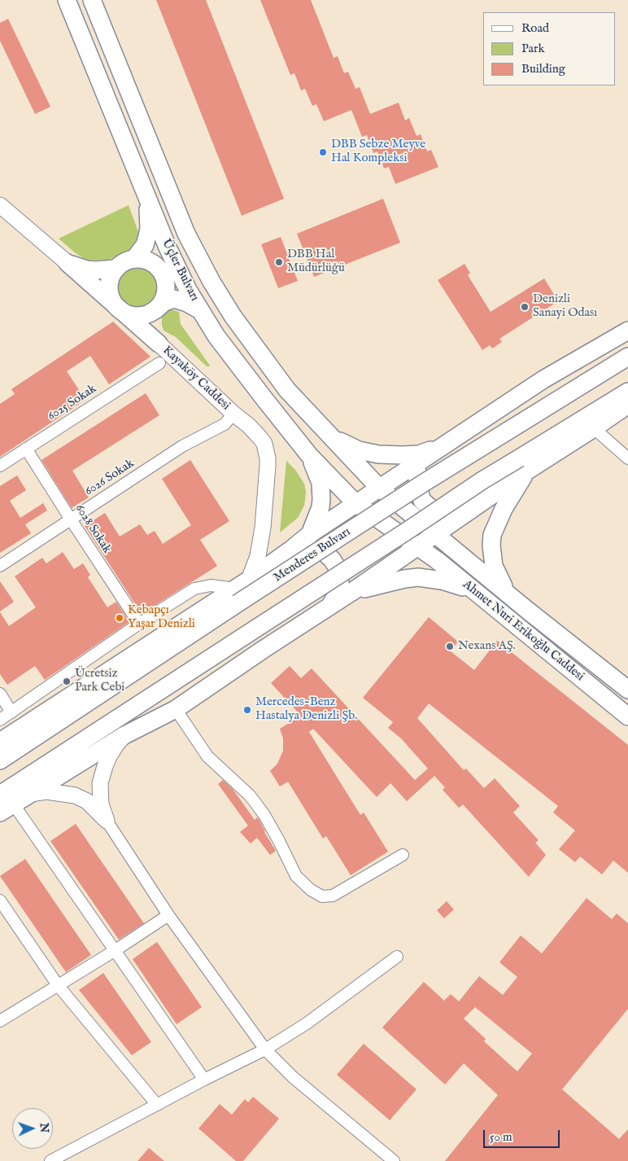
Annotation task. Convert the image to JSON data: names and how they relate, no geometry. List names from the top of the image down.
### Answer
{
  "streets": {
    "main road": ["Üçler Bulvarı", "Menderes Bulvarı", "Ahmet Nuri Erikoğlu Caddesi"],
    "street": [
      "Kayaköy Caddesi",
      "6025 Sokak",
      "6026 Sokak",
      "6028 Sokak"
    ]
  },
  "crossings": [
    ["Üçler Bulvarı", "Ahmet Nuri Erikoğlu Caddesi"],
    ["Kayaköy Caddesi", "6026 Sokak"],
    ["Kayaköy Caddesi", "Menderes Bulvarı"],
    ["6025 Sokak", "6028 Sokak"],
    ["6026 Sokak", "6028 Sokak"]
  ],
  "places": [
    "DBB Sebze Meyve Hal Kompleksi",
    "DBB Hal Müdürlüğü",
    "Denizli Sanayi Odası",
    "Kebapçı Yaşar Denizli",
    "Nexans AŞ.",
    "Ücretsiz Park Cebi",
    "Mercedes-Benz Hastalya Denizli Şb."
  ],
  "legend": ["Road", "Park", "Building"],
  "scale_bar": "50 m",
  "north": "right"
}
